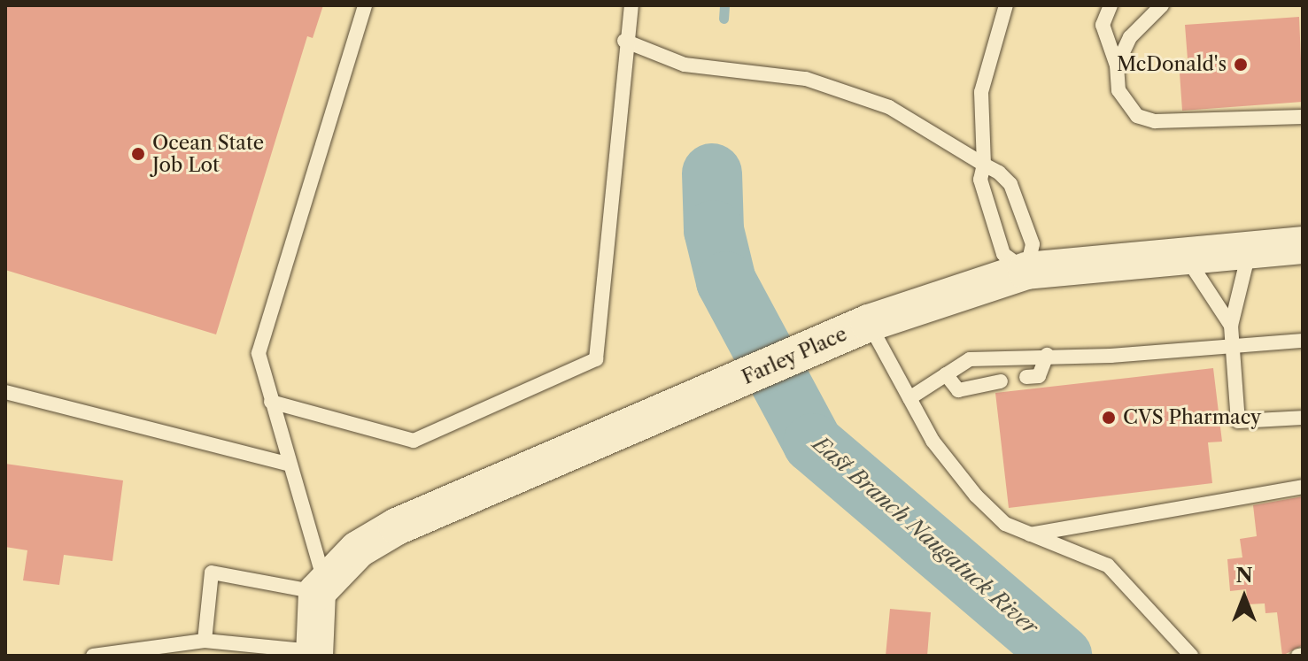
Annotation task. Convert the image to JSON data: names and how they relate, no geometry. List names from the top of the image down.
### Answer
{
  "streets": {
    "main road": ["Farley Place"]
  },
  "water": ["East Branch Naugatuck River"],
  "places": ["McDonald's", "Ocean State Job Lot", "CVS Pharmacy"],
  "north": "top"
}
